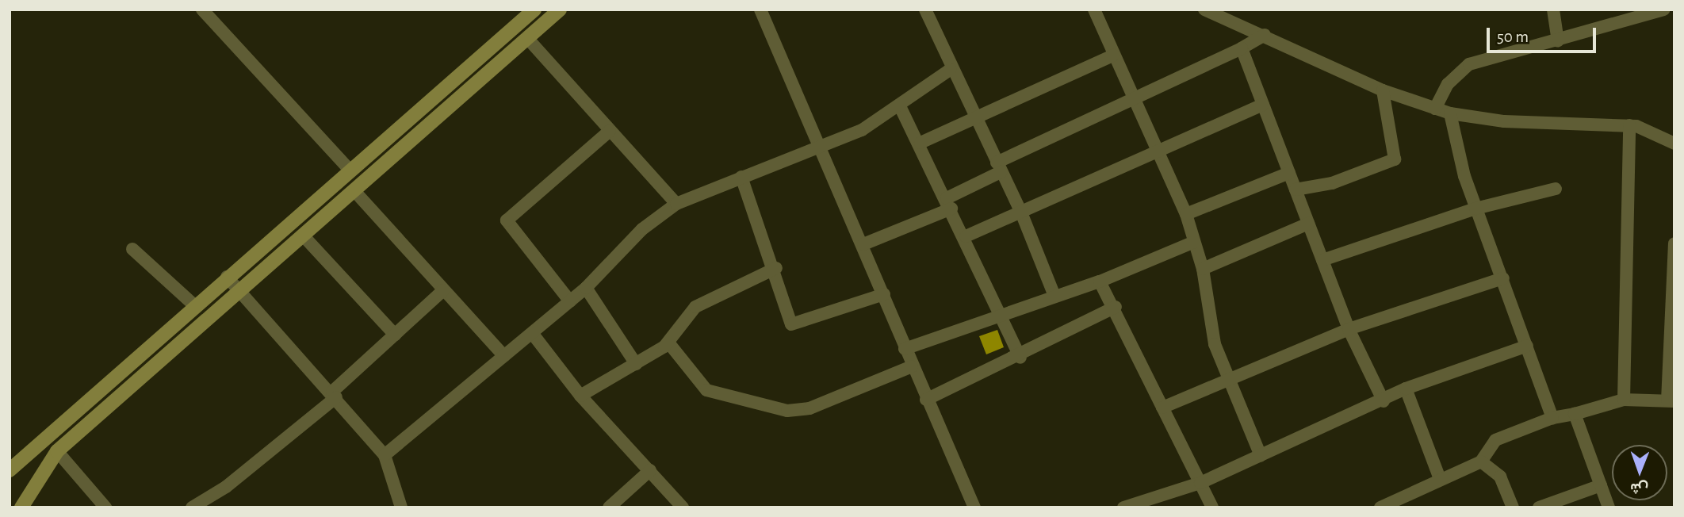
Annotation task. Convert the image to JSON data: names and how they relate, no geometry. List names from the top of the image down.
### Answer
{
  "scale_bar": "50 m",
  "north": "bottom"
}
